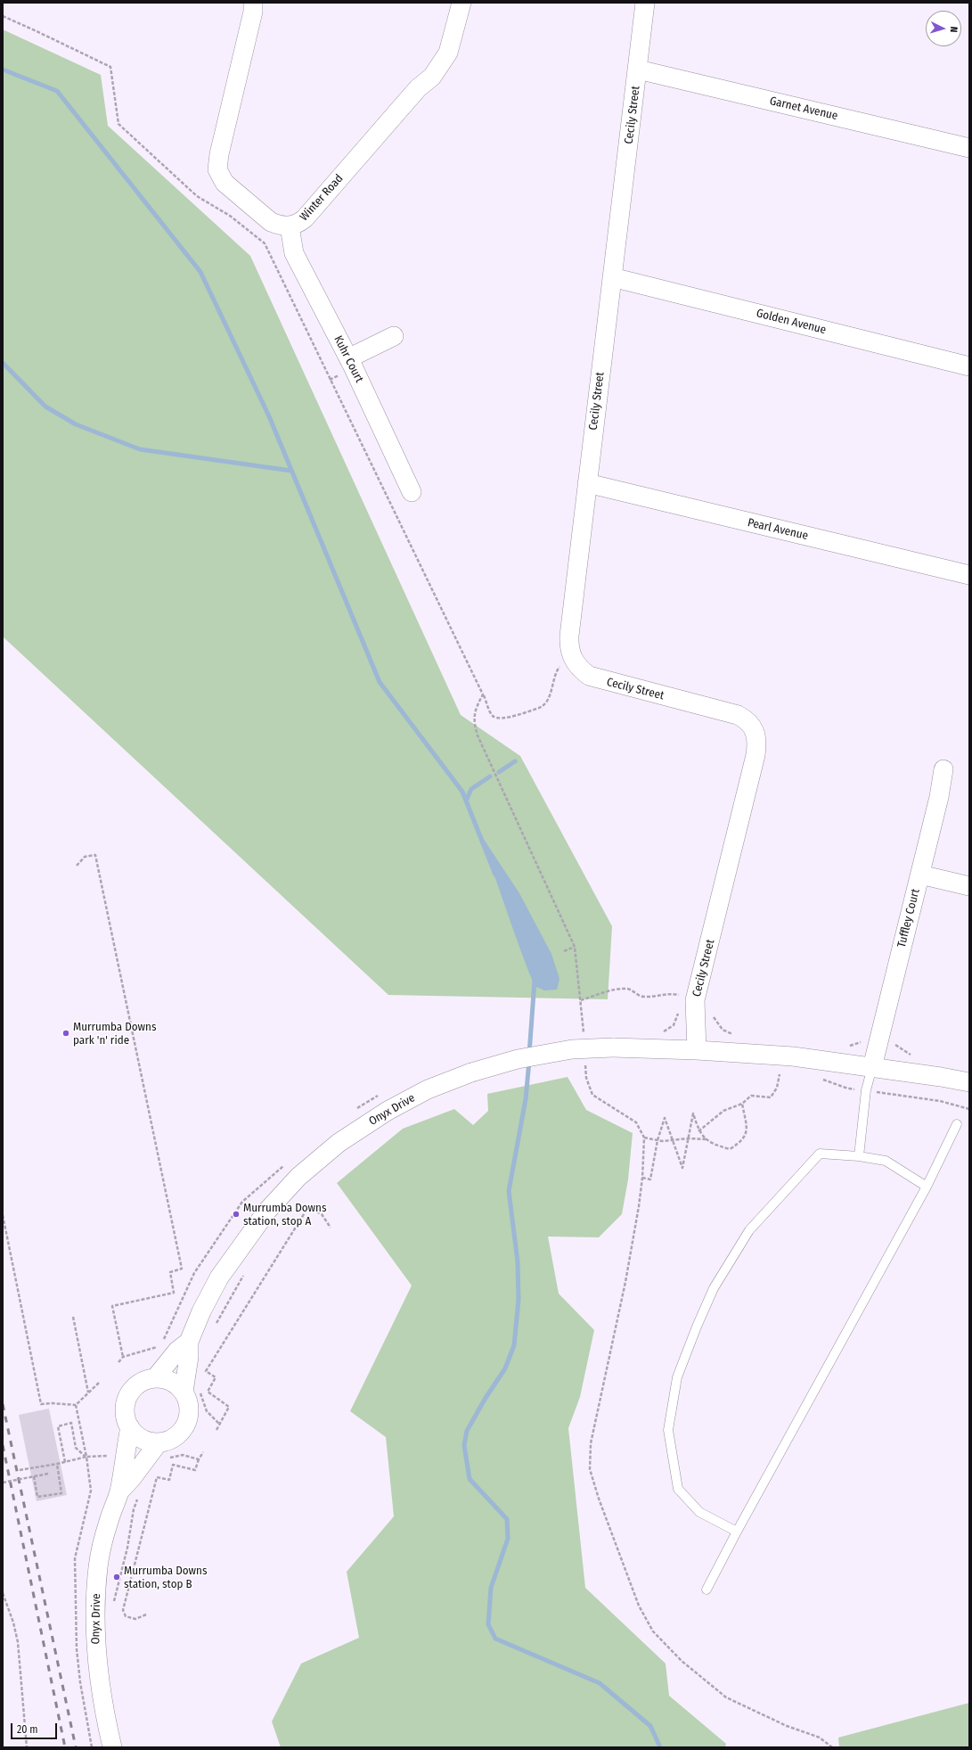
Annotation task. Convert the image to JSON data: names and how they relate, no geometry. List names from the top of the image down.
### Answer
{
  "streets": {
    "street": [
      "Garnet Avenue",
      "Cecily Street",
      "Winter Road",
      "Golden Avenue",
      "Kuhr Court",
      "Pearl Avenue",
      "Tuffley Court",
      "Onyx Drive"
    ]
  },
  "crossings": [
    ["Garnet Avenue", "Cecily Street"],
    ["Cecily Street", "Golden Avenue"],
    ["Cecily Street", "Pearl Avenue"],
    ["Cecily Street", "Onyx Drive"],
    ["Winter Road", "Kuhr Court"]
  ],
  "places": ["Murrumba Downs park 'n' ride", "Murrumba Downs station, stop A", "Murrumba Downs station, stop B"],
  "scale_bar": "20 m",
  "north": "right"
}
